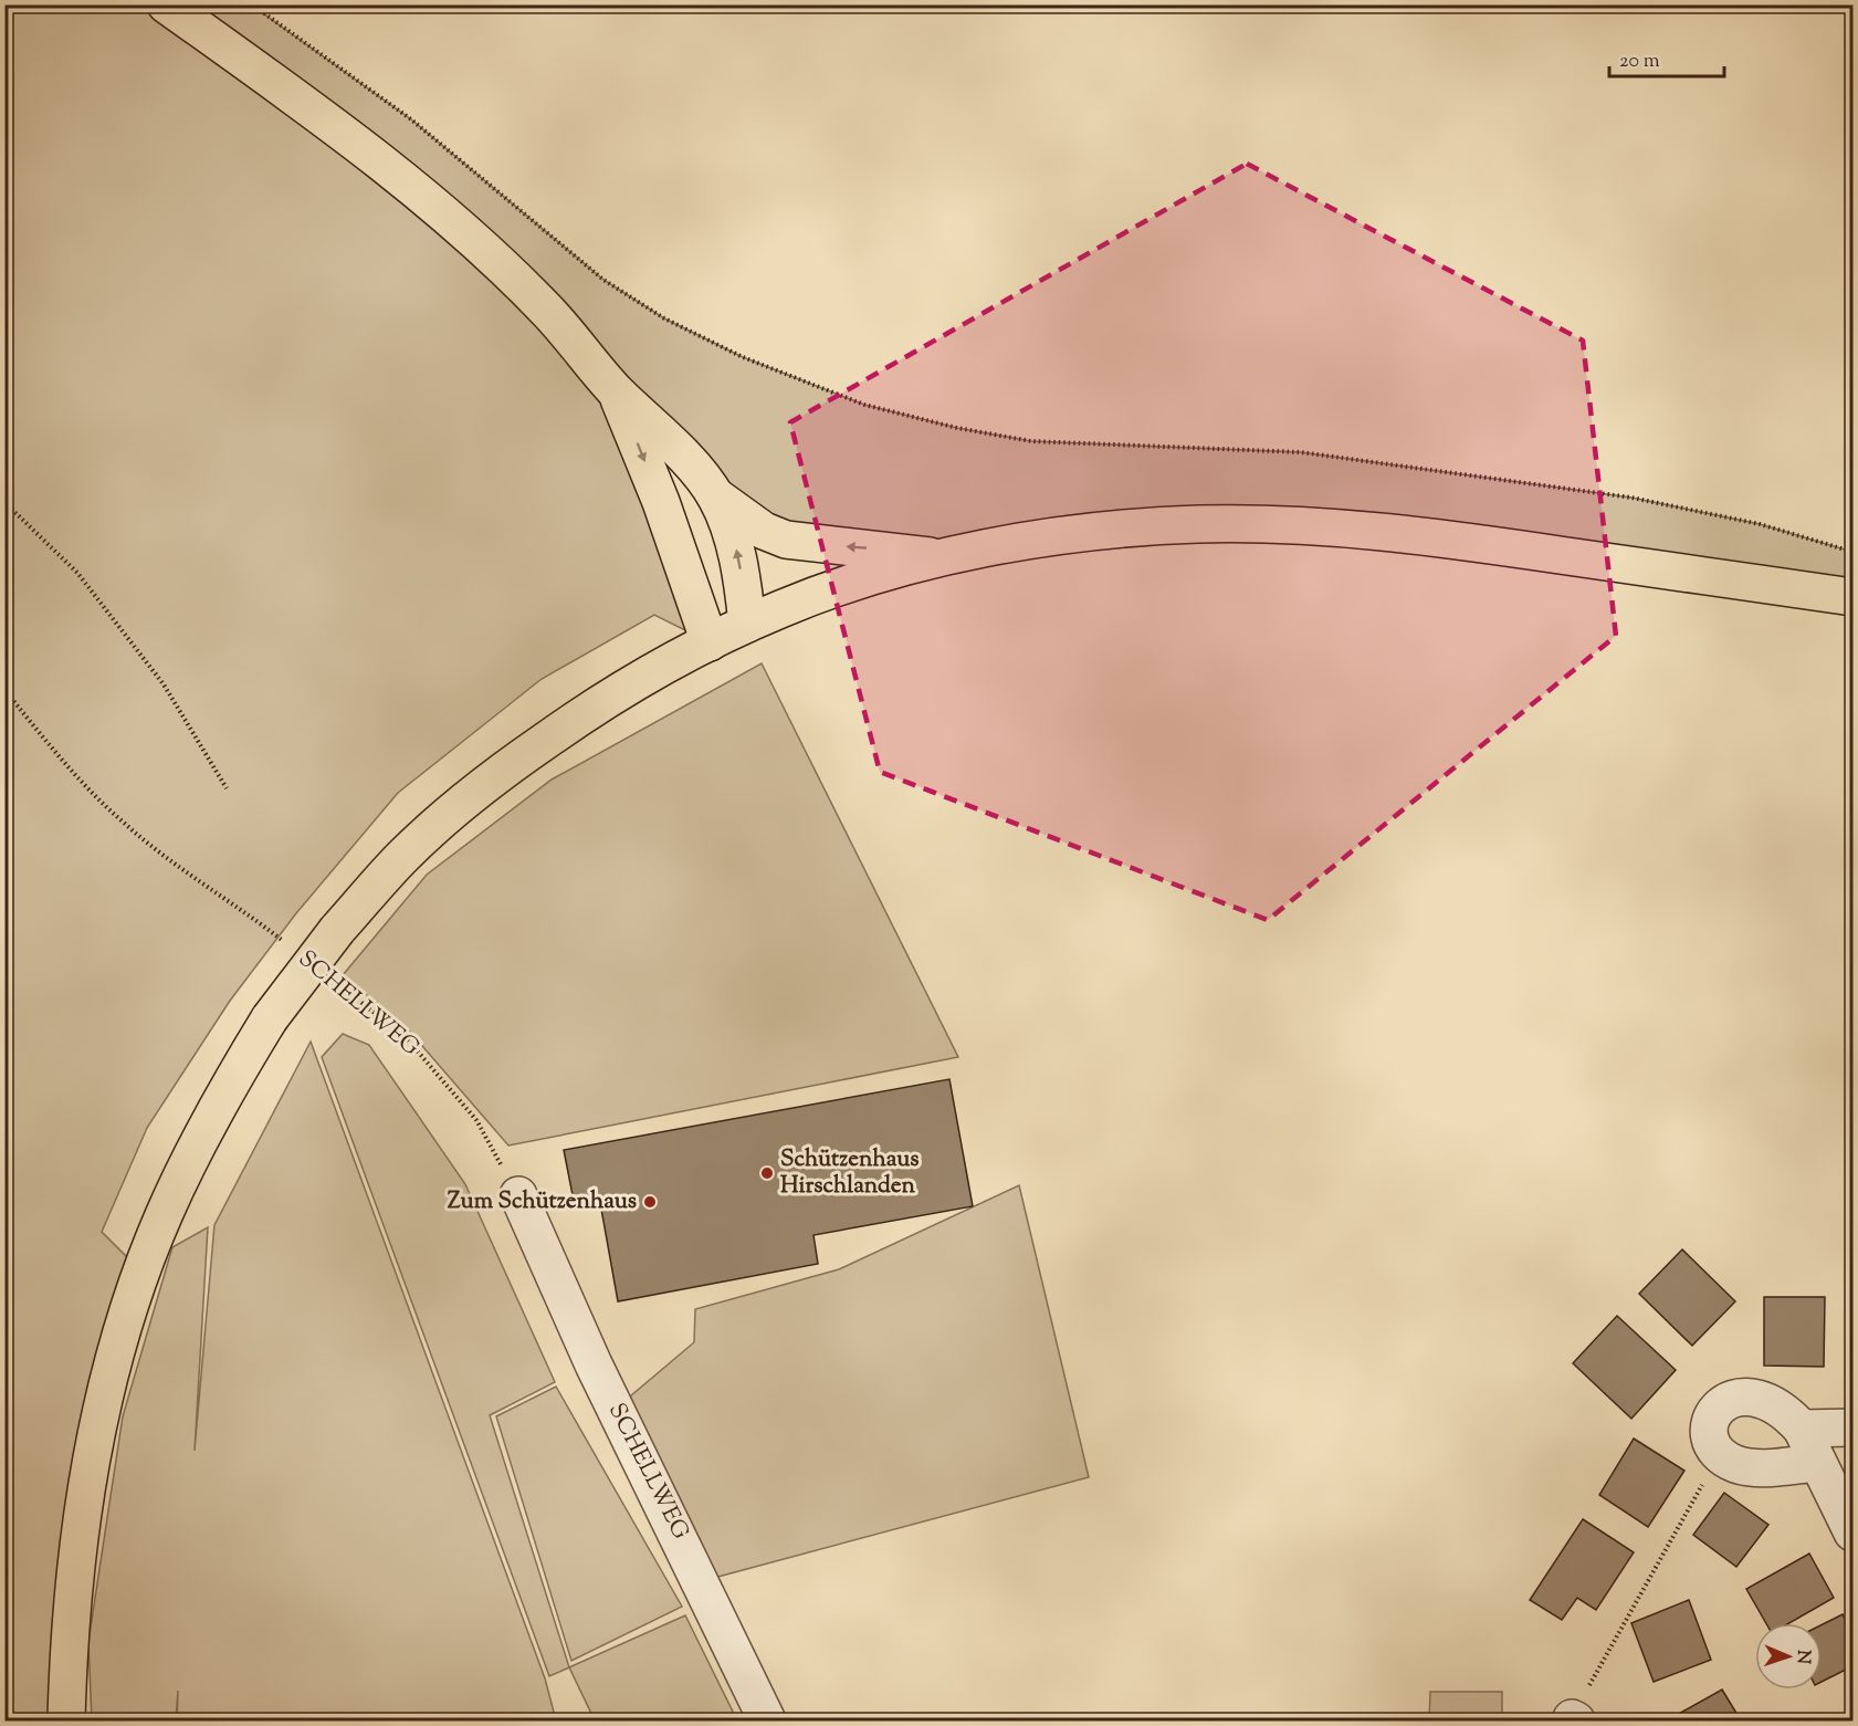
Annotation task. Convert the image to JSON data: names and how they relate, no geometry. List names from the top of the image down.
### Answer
{
  "streets": {
    "street": ["SCHELLWEG"]
  },
  "places": ["Schützenhaus Hirschlanden", "Zum Schützenhaus"],
  "scale_bar": "20 m",
  "north": "right"
}
